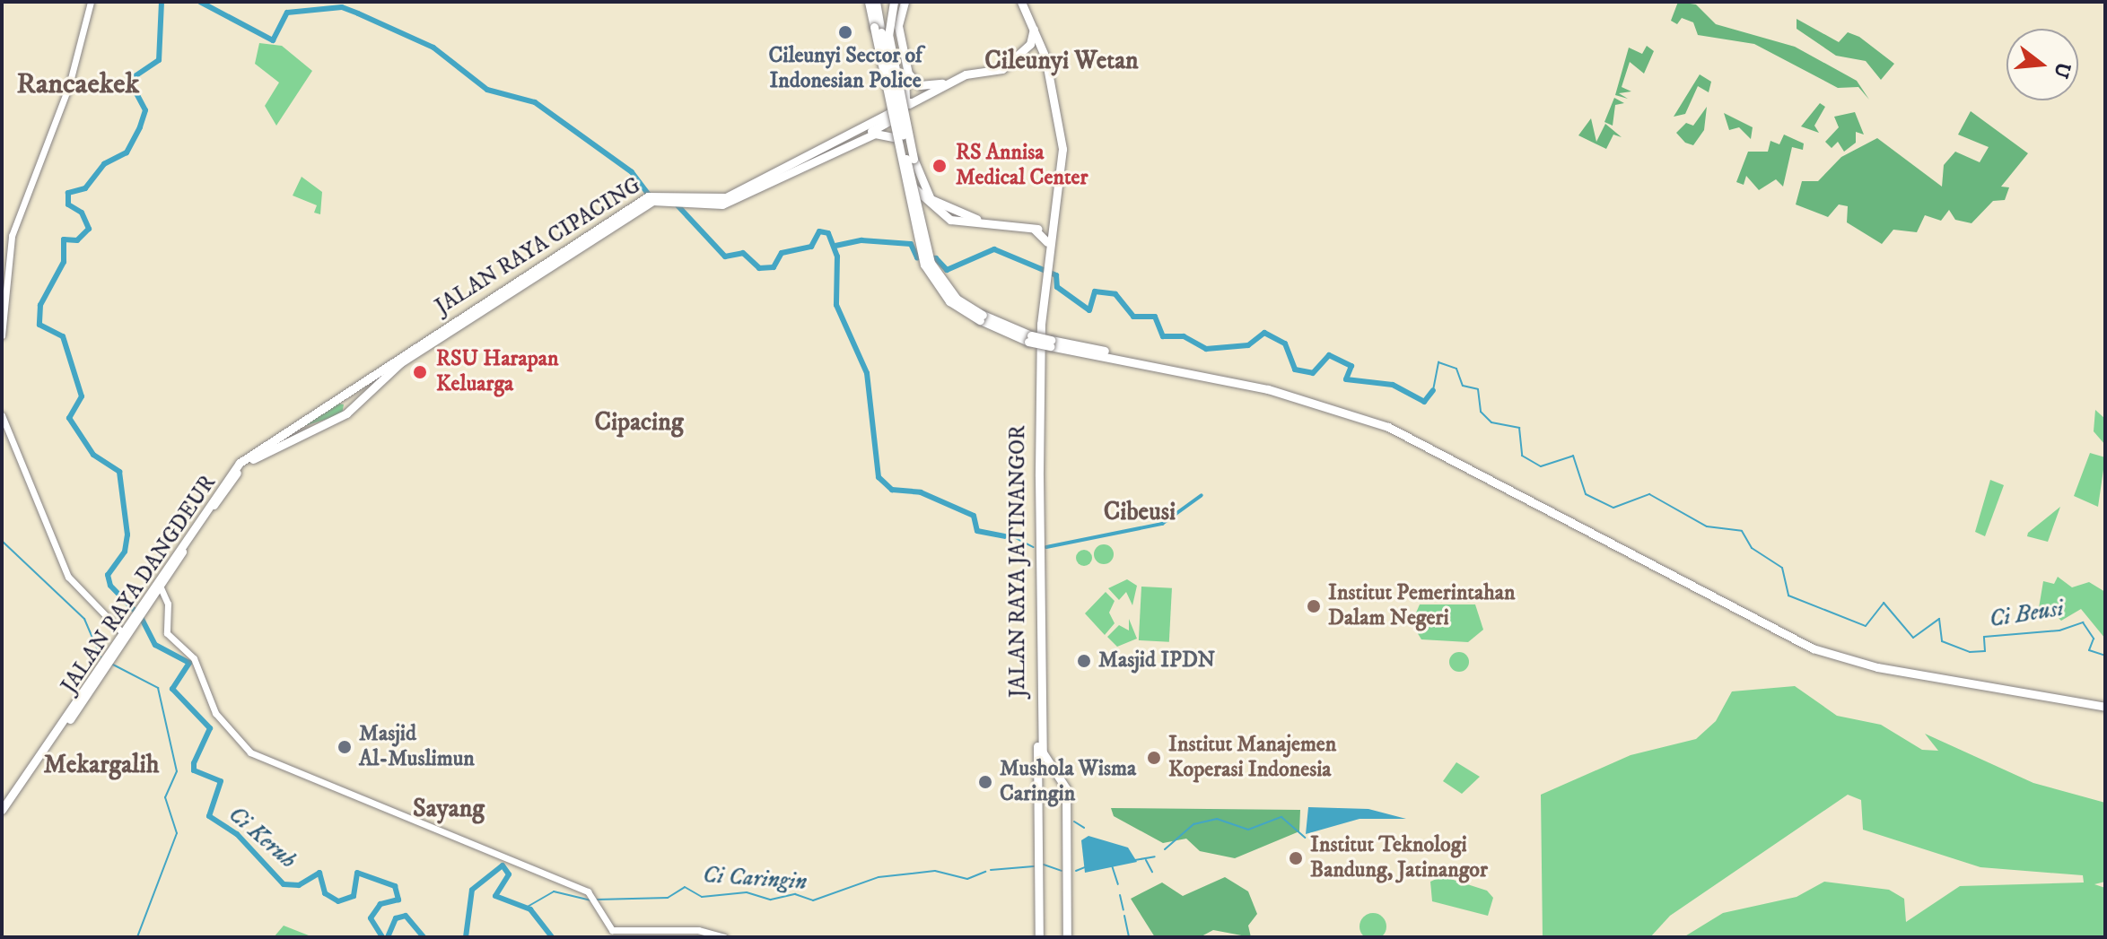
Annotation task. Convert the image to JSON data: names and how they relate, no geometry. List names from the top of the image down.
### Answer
{
  "streets": {
    "highway": ["JALAN RAYA CIPACING", "JALAN RAYA JATINANGOR", "JALAN RAYA DANGDEUR"]
  },
  "crossings": [
    ["JALAN RAYA CIPACING", "JALAN RAYA DANGDEUR"]
  ],
  "districts": [
    "Cileunyi Wetan",
    "Rancaekek",
    "Cipacing",
    "Cibeusi",
    "Mekargalih",
    "Sayang"
  ],
  "water": ["Ci Beusi", "Ci Keruh", "Ci Caringin"],
  "places": [
    "Cileunyi Sector of Indonesian Police",
    "RS Annisa Medical Center",
    "RSU Harapan Keluarga",
    "Institut Pemerintahan Dalam Negeri",
    "Masjid IPDN",
    "Masjid Al-Muslimun",
    "Institut Manajemen Koperasi Indonesia",
    "Mushola Wisma Caringin",
    "Institut Teknologi Bandung, Jatinangor"
  ],
  "north": "right"
}
